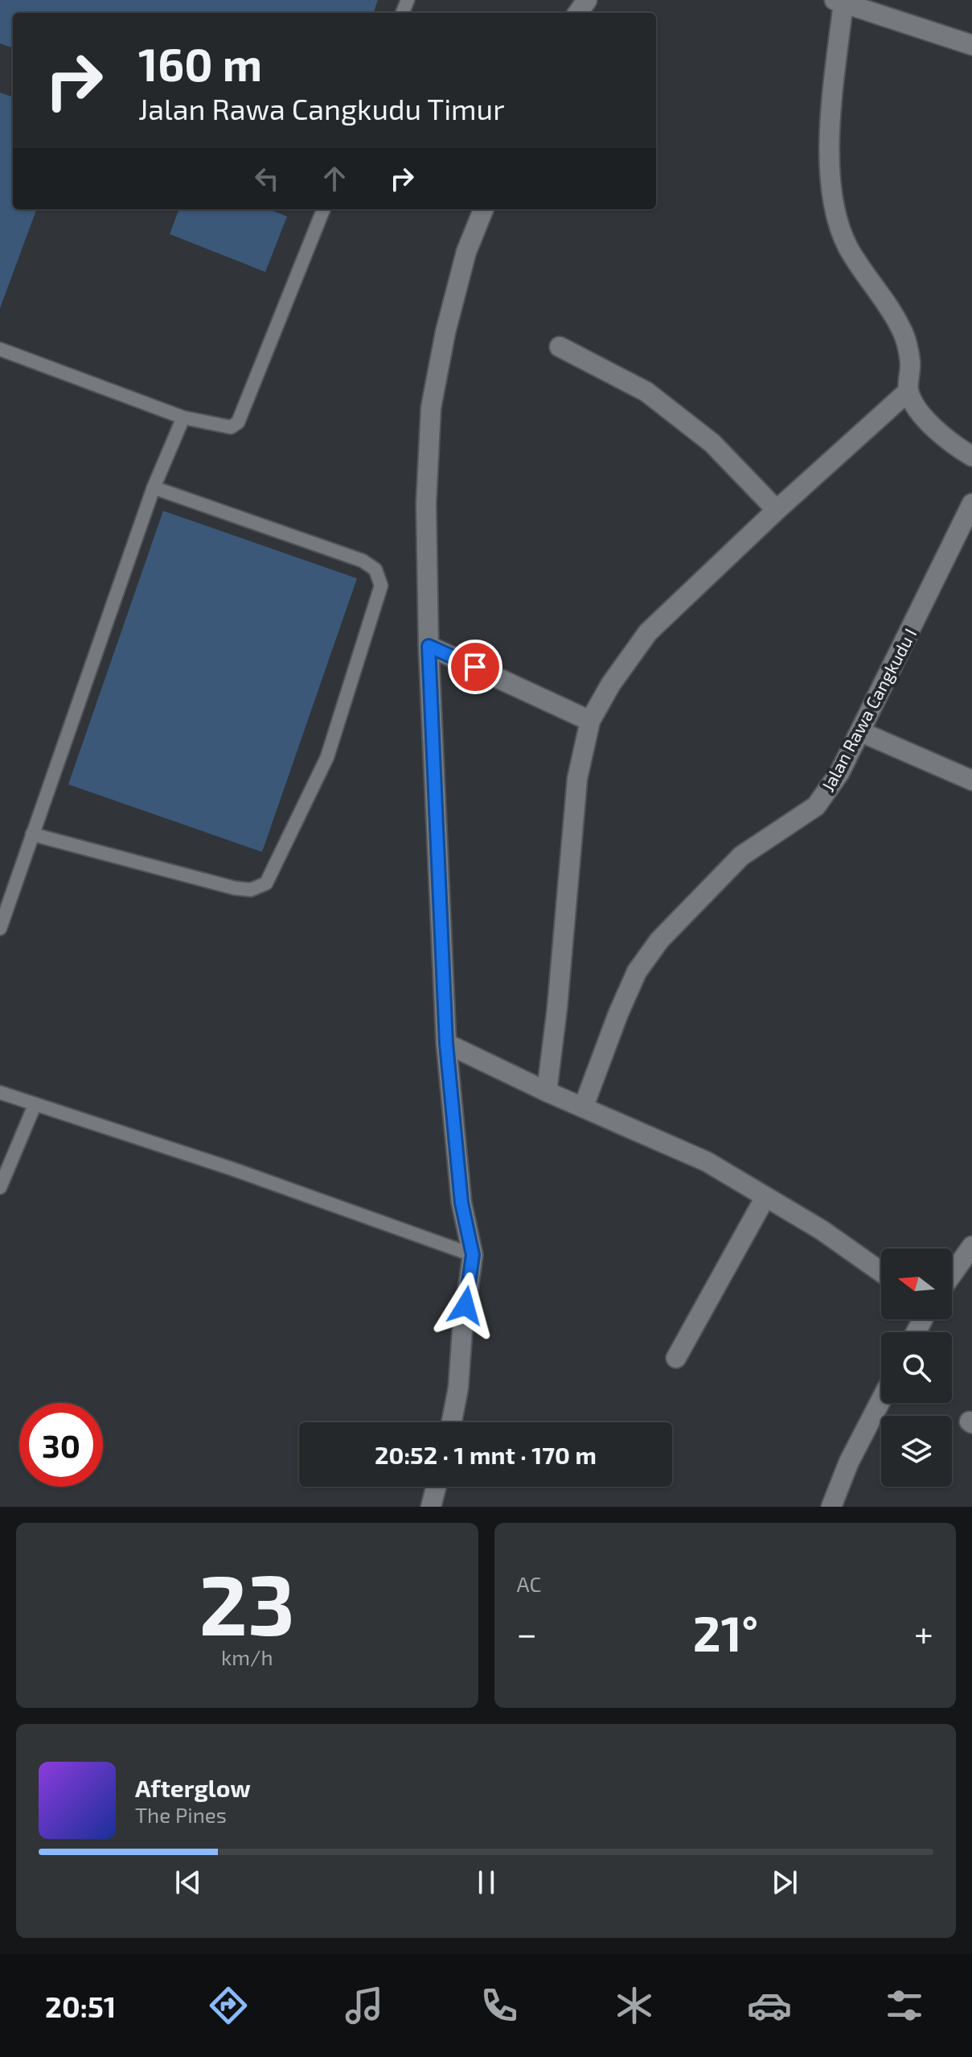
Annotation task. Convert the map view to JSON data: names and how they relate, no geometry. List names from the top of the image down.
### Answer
{
  "streets": {
    "street": ["Jalan Rawa Cangkudu I"]
  },
  "north": "left",
  "page": {
    "turn": ["160 m", "Jalan Rawa Cangkudu Timur"],
    "limit": "30",
    "trip": "20:52 · 1 mnt · 170 m",
    "tile": [
      ["23", "km/h"],
      "AC"
    ],
    "heat": ["−", "21°", "+"],
    "song": ["Afterglow", "The Pines"],
    "tabs": "20:51"
  }
}
